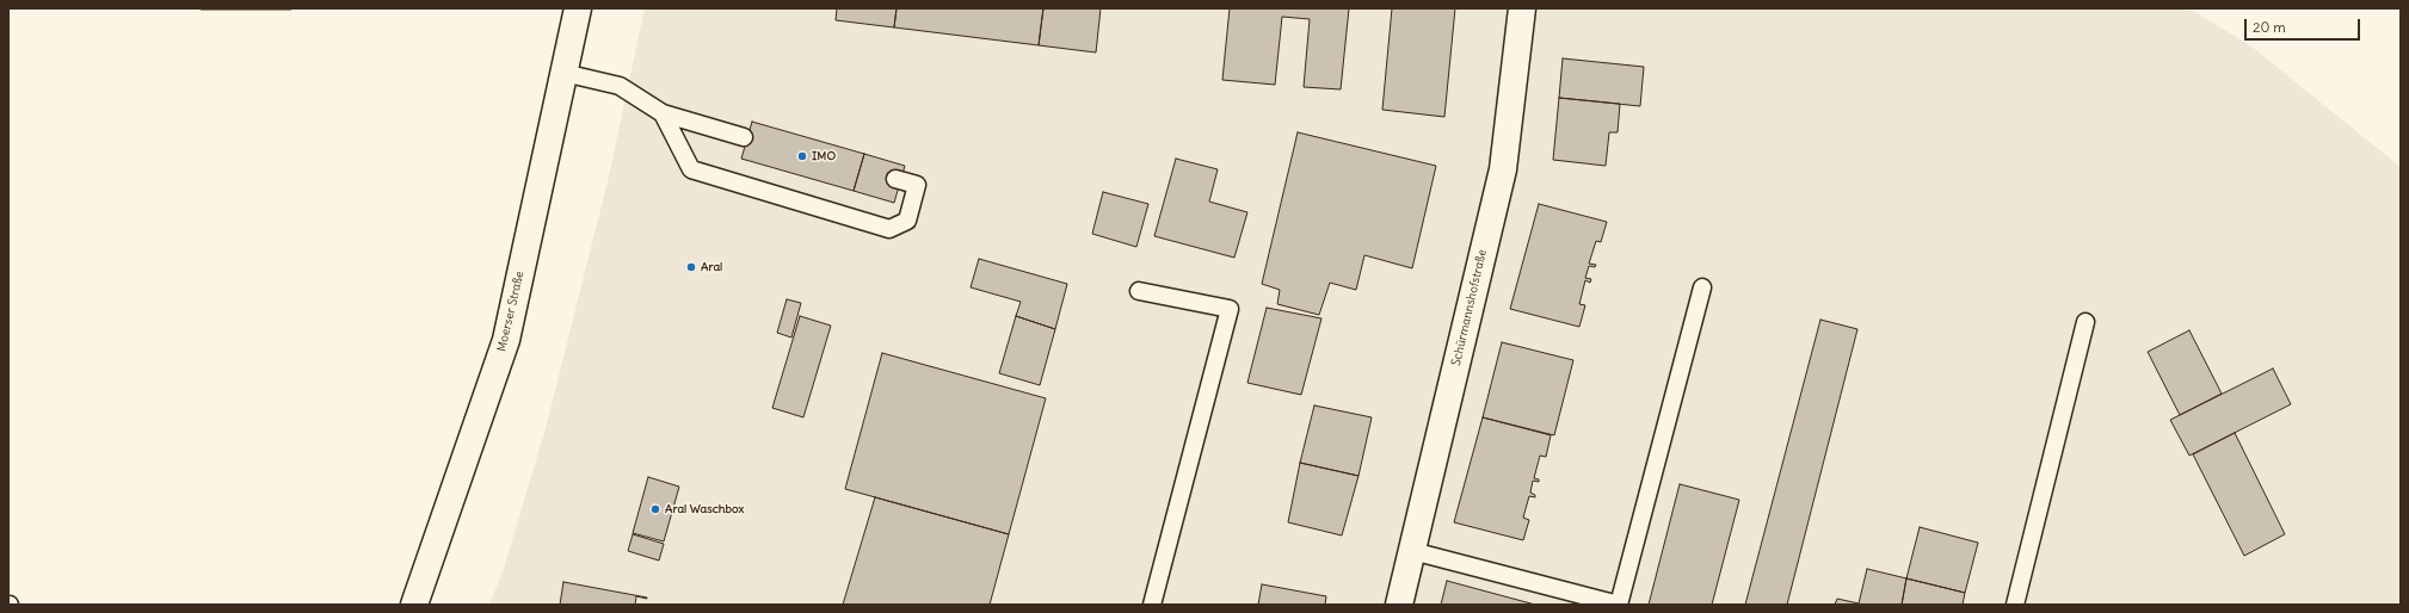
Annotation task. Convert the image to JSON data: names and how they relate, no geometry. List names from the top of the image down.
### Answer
{
  "streets": {
    "street": ["Schürmannshofstraße", "Moerser Straße"]
  },
  "places": ["IMO", "Aral", "Aral Waschbox"],
  "scale_bar": "20 m"
}
